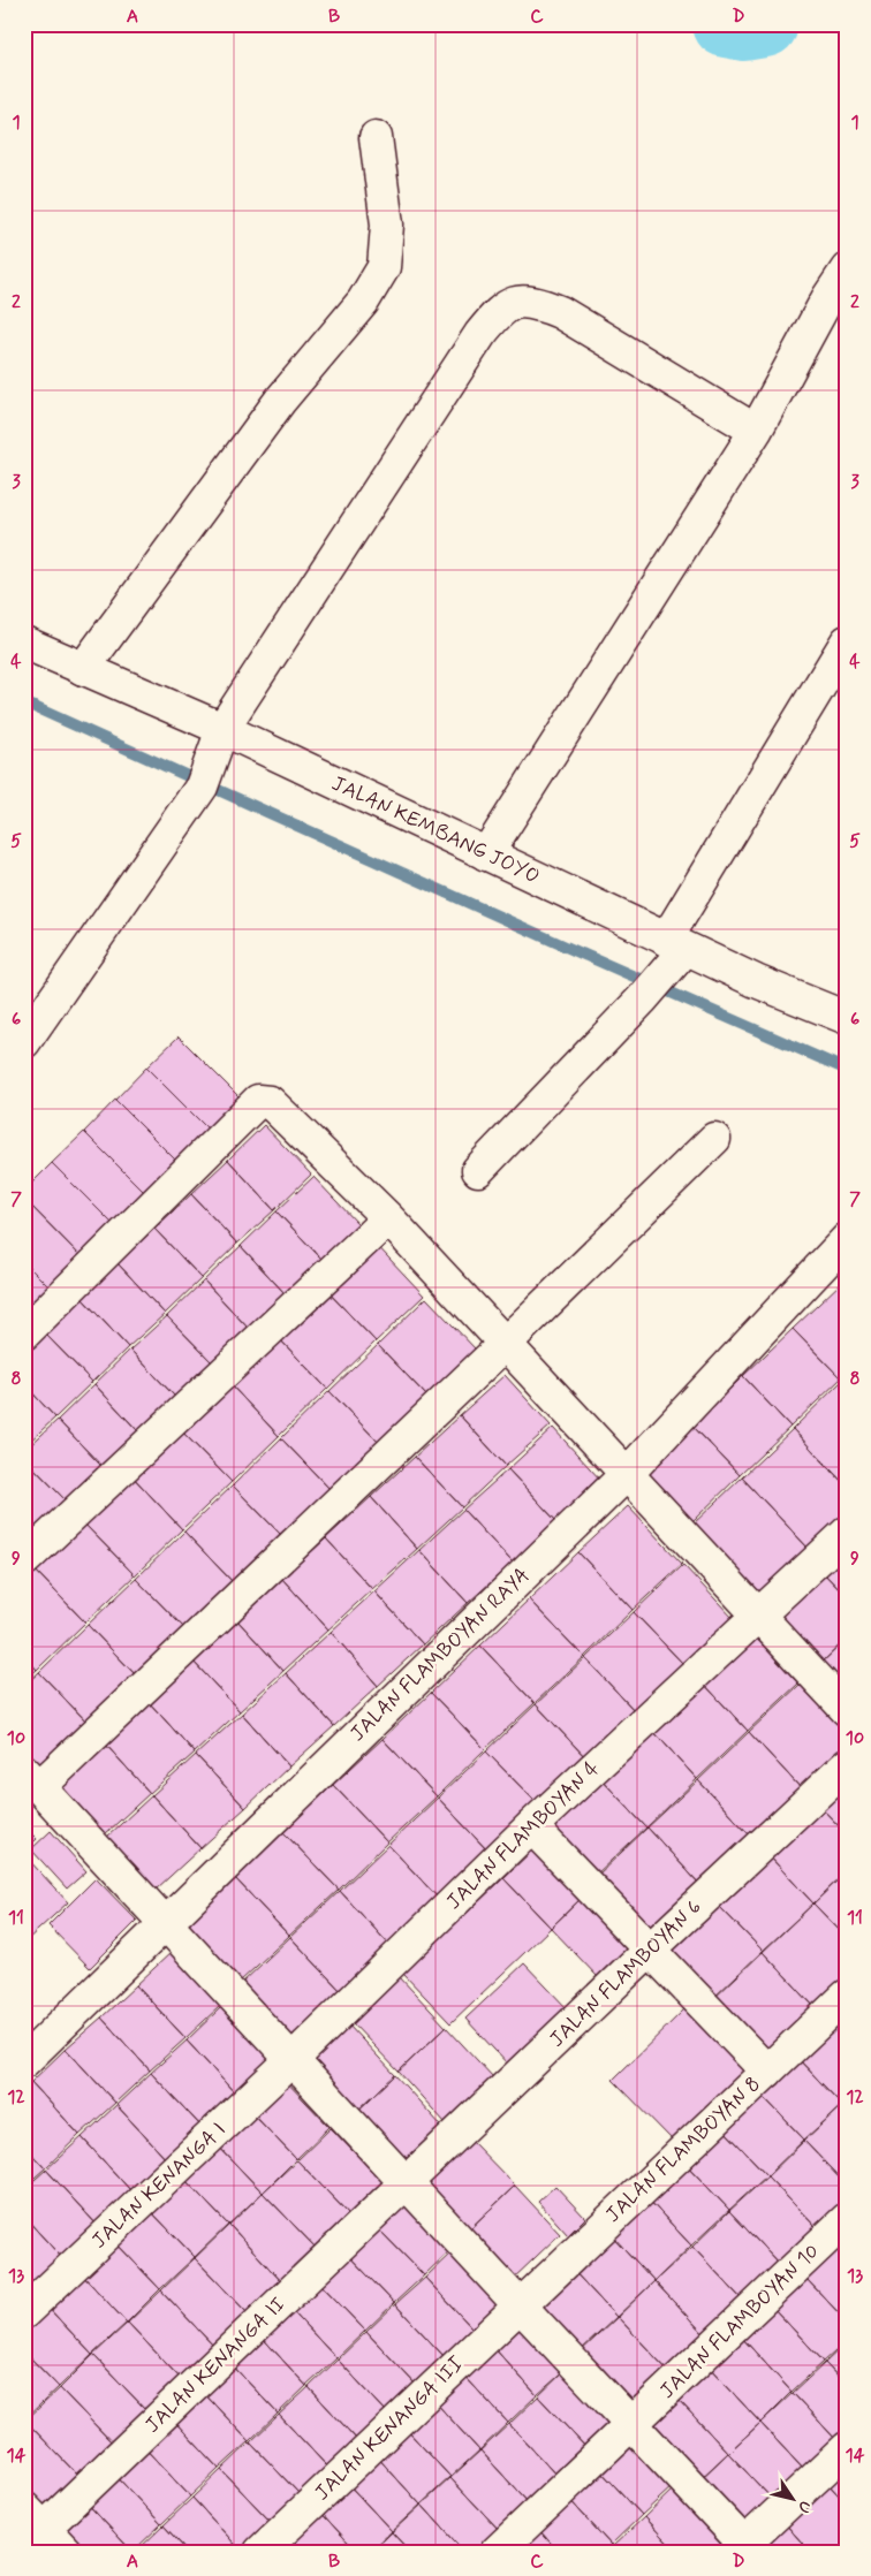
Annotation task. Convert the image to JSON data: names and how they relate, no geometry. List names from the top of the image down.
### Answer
{
  "streets": {
    "street": [
      "JALAN KEMBANG JOYO",
      "JALAN FLAMBOYAN RAYA",
      "JALAN FLAMBOYAN 4",
      "JALAN FLAMBOYAN 6",
      "JALAN FLAMBOYAN 8",
      "JALAN KENANGA I",
      "JALAN FLAMBOYAN 10",
      "JALAN KENANGA II",
      "JALAN KENANGA III"
    ]
  },
  "crossings": [
    ["JALAN FLAMBOYAN 4", "JALAN KENANGA I"],
    ["JALAN FLAMBOYAN 6", "JALAN KENANGA II"],
    ["JALAN FLAMBOYAN 8", "JALAN KENANGA III"]
  ],
  "north": "bottom right",
  "grid": {
    "columns": [
      "A",
      "B",
      "C",
      "D"
    ],
    "rows": [
      "1",
      "2",
      "3",
      "4",
      "5",
      "6",
      "7",
      "8",
      "9",
      "10",
      "11",
      "12",
      "13",
      "14"
    ]
  }
}
